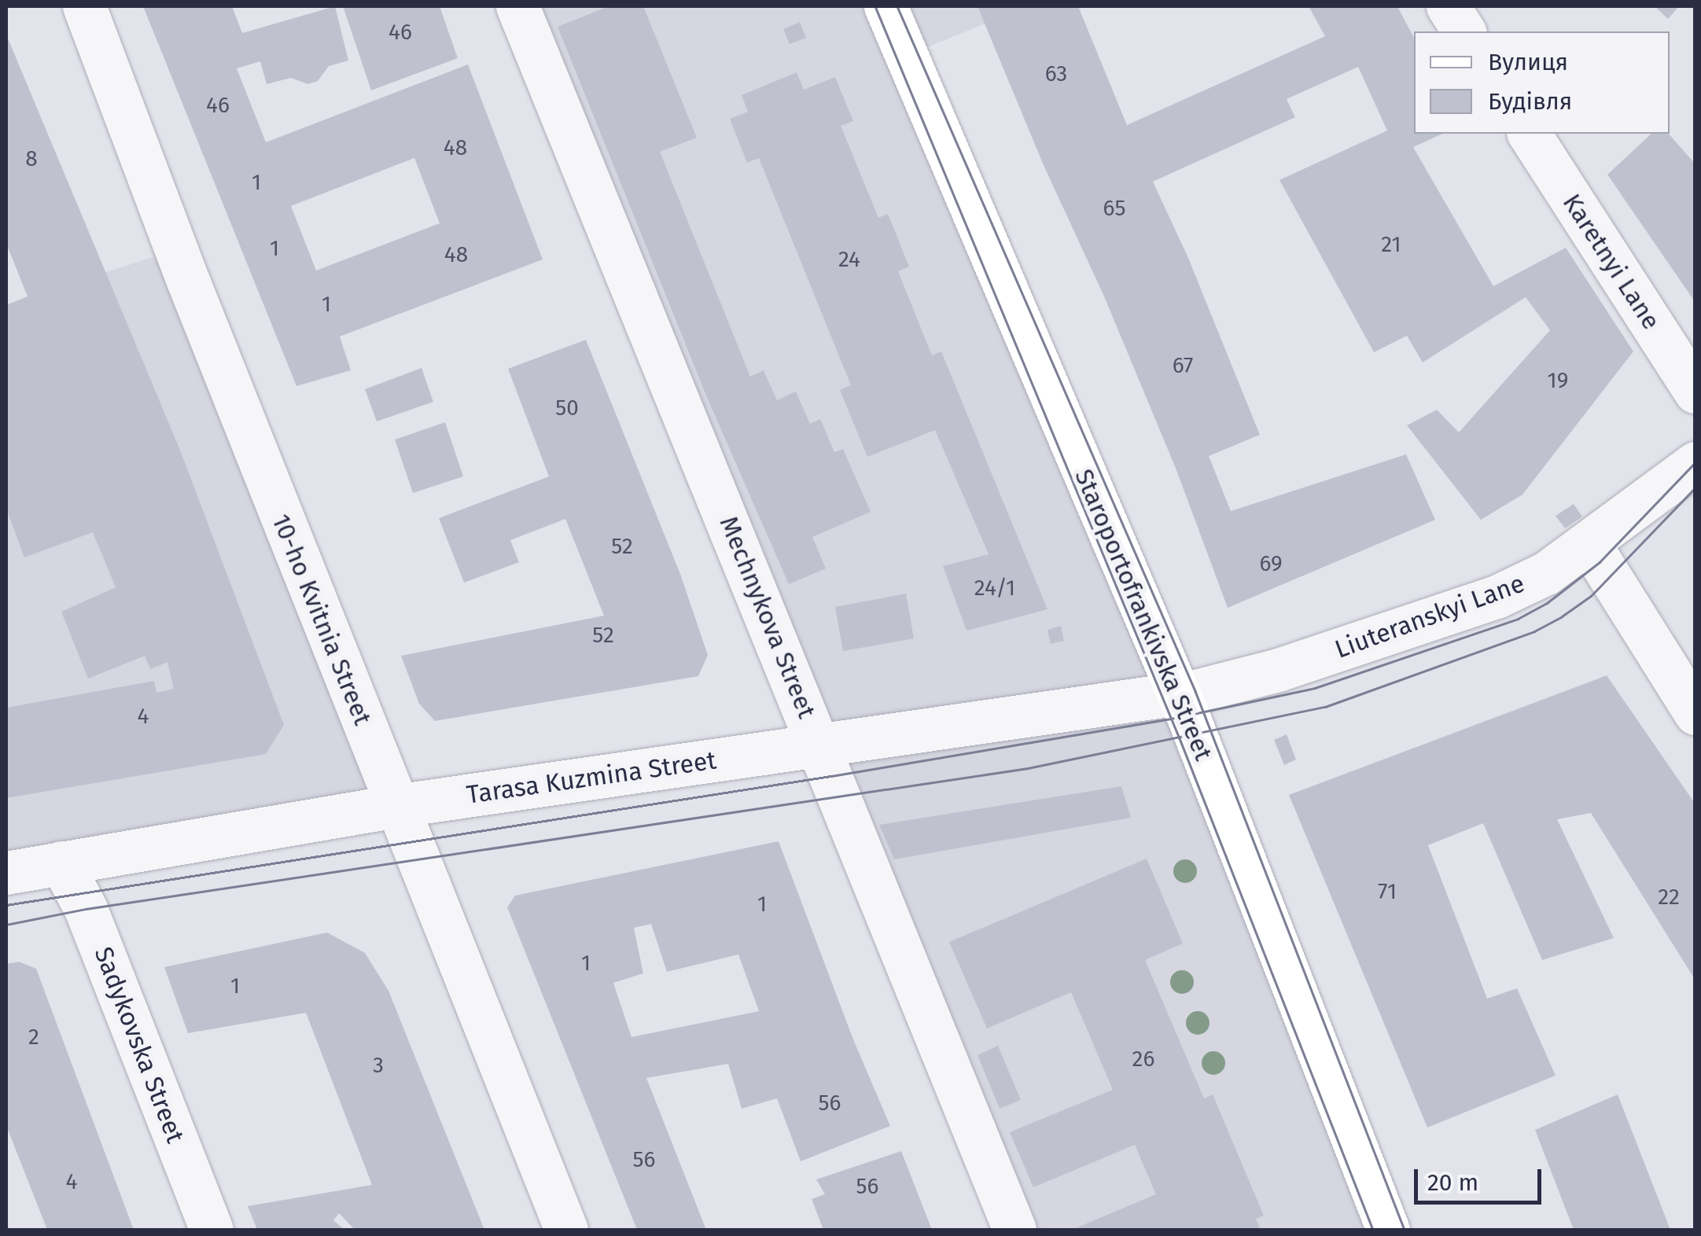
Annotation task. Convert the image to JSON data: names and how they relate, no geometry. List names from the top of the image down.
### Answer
{
  "streets": {
    "main road": ["Staroportofrankivska Street"],
    "street": [
      "Karetnyi Lane",
      "Liuteranskyi Lane",
      "Mechnykova Street",
      "10-ho Kvitnia Street",
      "Tarasa Kuzmina Street",
      "Sadykovska Street"
    ]
  },
  "crossings": [
    ["Staroportofrankivska Street", "Liuteranskyi Lane"],
    ["Staroportofrankivska Street", "Tarasa Kuzmina Street"],
    ["Liuteranskyi Lane", "Tarasa Kuzmina Street"],
    ["Mechnykova Street", "Tarasa Kuzmina Street"],
    ["10-ho Kvitnia Street", "Tarasa Kuzmina Street"],
    ["Tarasa Kuzmina Street", "Sadykovska Street"]
  ],
  "house_numbers": [
    "46",
    "63",
    "46",
    "48",
    "8",
    "1",
    "65",
    "21",
    "1",
    "48",
    "24",
    "1",
    "67",
    "19",
    "50",
    "52",
    "69",
    "24/1",
    "52",
    "4",
    "71",
    "22",
    "1",
    "1",
    "1",
    "2",
    "26",
    "3",
    "56",
    "56",
    "4",
    "56"
  ],
  "legend": ["Вулиця", "Будівля"],
  "scale_bar": "20 m"
}
